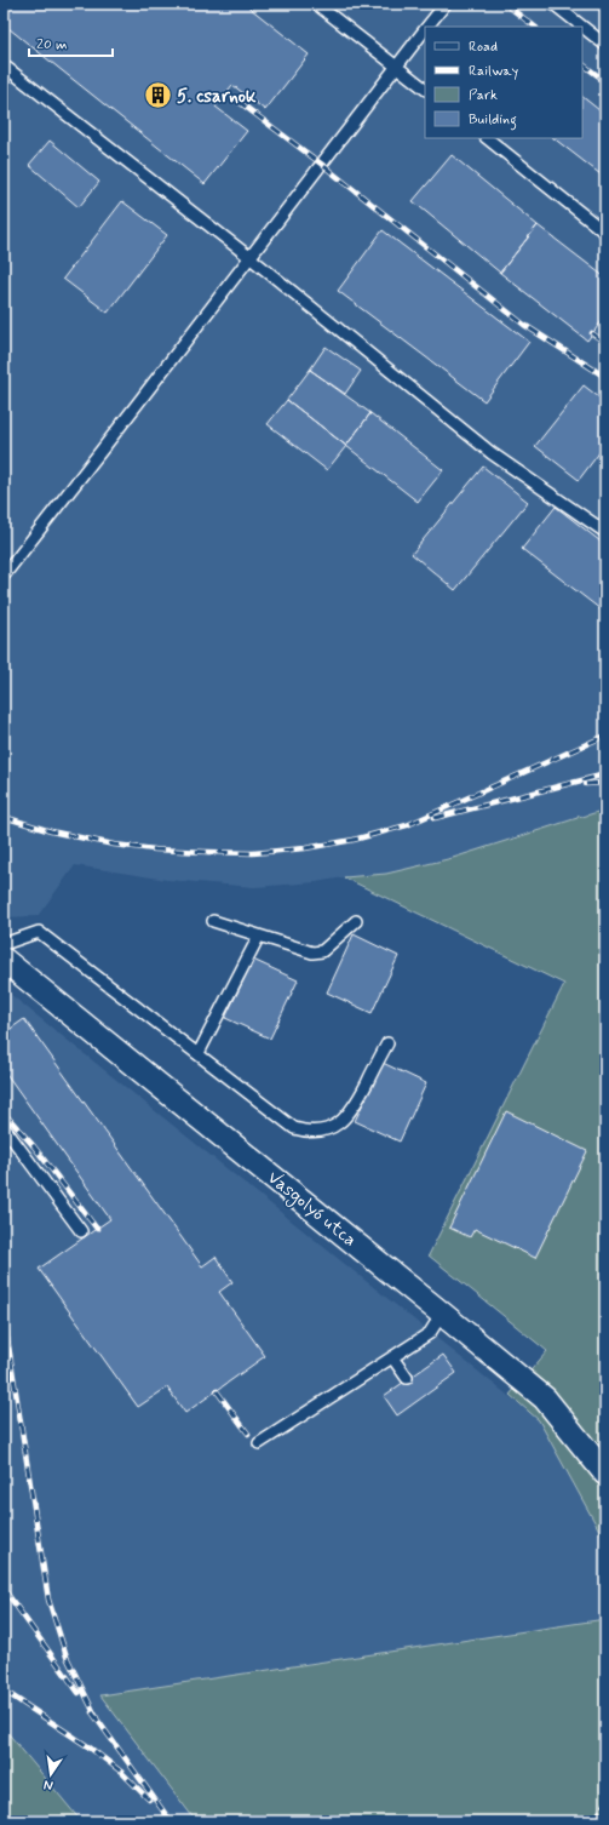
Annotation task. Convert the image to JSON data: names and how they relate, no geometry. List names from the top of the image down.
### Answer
{
  "streets": {
    "street": ["Vasgolyó utca"]
  },
  "places": {
    "building": ["5. csarnok"]
  },
  "legend": [
    "Road",
    "Railway",
    "Park",
    "Building"
  ],
  "scale_bar": "20 m",
  "north": "bottom"
}
